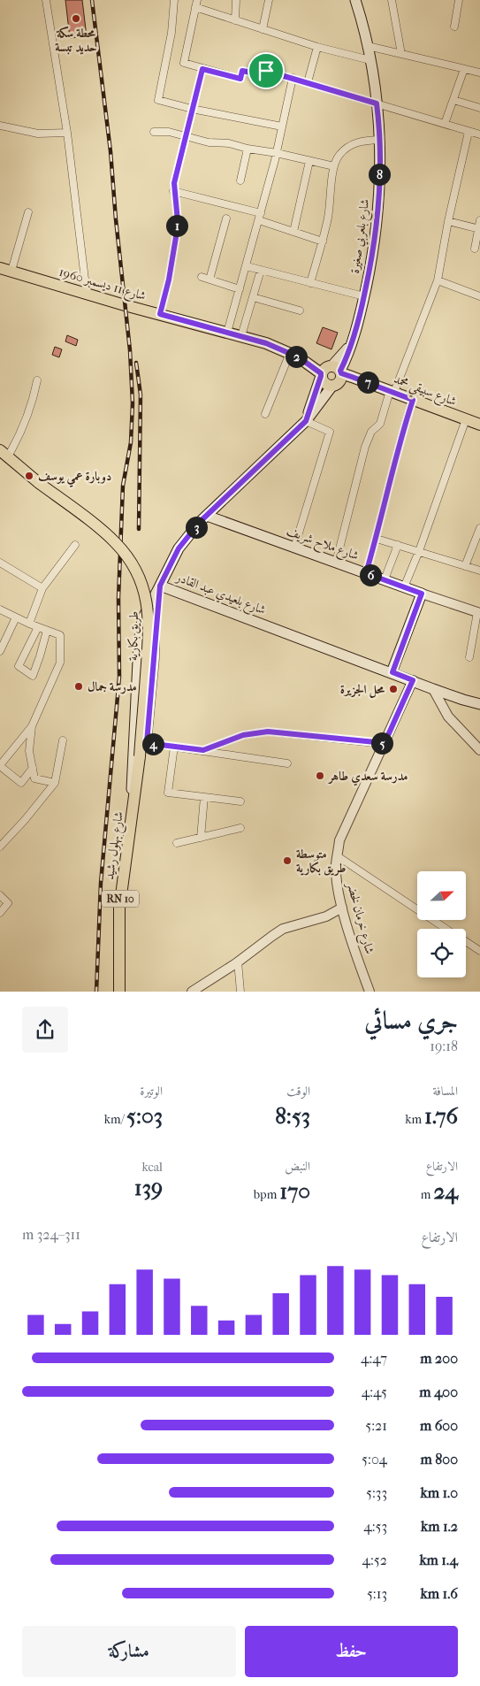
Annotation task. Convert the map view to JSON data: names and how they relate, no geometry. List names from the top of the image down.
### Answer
{
  "streets": {
    "main road": [
      "شارع بلعربي صغيرة",
      "شارع 11 ديسمبر 1960",
      "شارع سبيقي محمد",
      "شارع ملاح شريف",
      "شارع بلعيدي عبد القادر",
      "طريق بكارية",
      "شارع بهلول رشيد",
      "RN 10"
    ],
    "street": ["شارع خرمان لخضر"]
  },
  "crossings": [
    ["شارع بلعربي صغيرة", "شارع 11 ديسمبر 1960"],
    ["شارع بلعربي صغيرة", "شارع سبيقي محمد"],
    ["شارع بلعربي صغيرة", "شارع بلعيدي عبد القادر"],
    ["شارع 11 ديسمبر 1960", "شارع سبيقي محمد"],
    ["شارع 11 ديسمبر 1960", "شارع بلعيدي عبد القادر"],
    ["شارع سبيقي محمد", "شارع بلعيدي عبد القادر"],
    ["شارع ملاح شريف", "شارع بلعيدي عبد القادر"],
    ["شارع بلعيدي عبد القادر", "شارع خرمان لخضر"],
    ["طريق بكارية", "شارع بهلول رشيد"]
  ],
  "places": [
    "محطة سكة حديد تبسة",
    "دوبارة عمي يوسف",
    "مدرسة جمال",
    "محل الجزيرة",
    "مدرسة سعدي طاهر",
    "متوسطة طريق بكارية"
  ],
  "north": "right",
  "page": {
    "pins": [
      "8",
      "1",
      "2",
      "7",
      "3",
      "6",
      "5",
      "4"
    ],
    "heading": ["جري مسائي", "19:18"],
    "stats": [
      ["المسافة", "1.76 km"],
      ["الوقت", "8:53"],
      ["الوتيرة", "5:03 /km"],
      ["الارتفاع", "24 m"],
      ["النبض", "170 bpm"],
      ["kcal", "139"]
    ],
    "chart": ["الارتفاع", "311–324 m"],
    "list": [
      {
        "name": "200 m",
        "note": "4:47"
      },
      {
        "name": "400 m",
        "note": "4:45"
      },
      {
        "name": "600 m",
        "note": "5:21"
      },
      {
        "name": "800 m",
        "note": "5:04"
      },
      {
        "name": "1.0 km",
        "note": "5:33"
      },
      {
        "name": "1.2 km",
        "note": "4:53"
      },
      {
        "name": "1.4 km",
        "note": "4:52"
      },
      {
        "name": "1.6 km",
        "note": "5:13"
      }
    ],
    "buttons": ["حفظ", "مشاركة"]
  }
}
